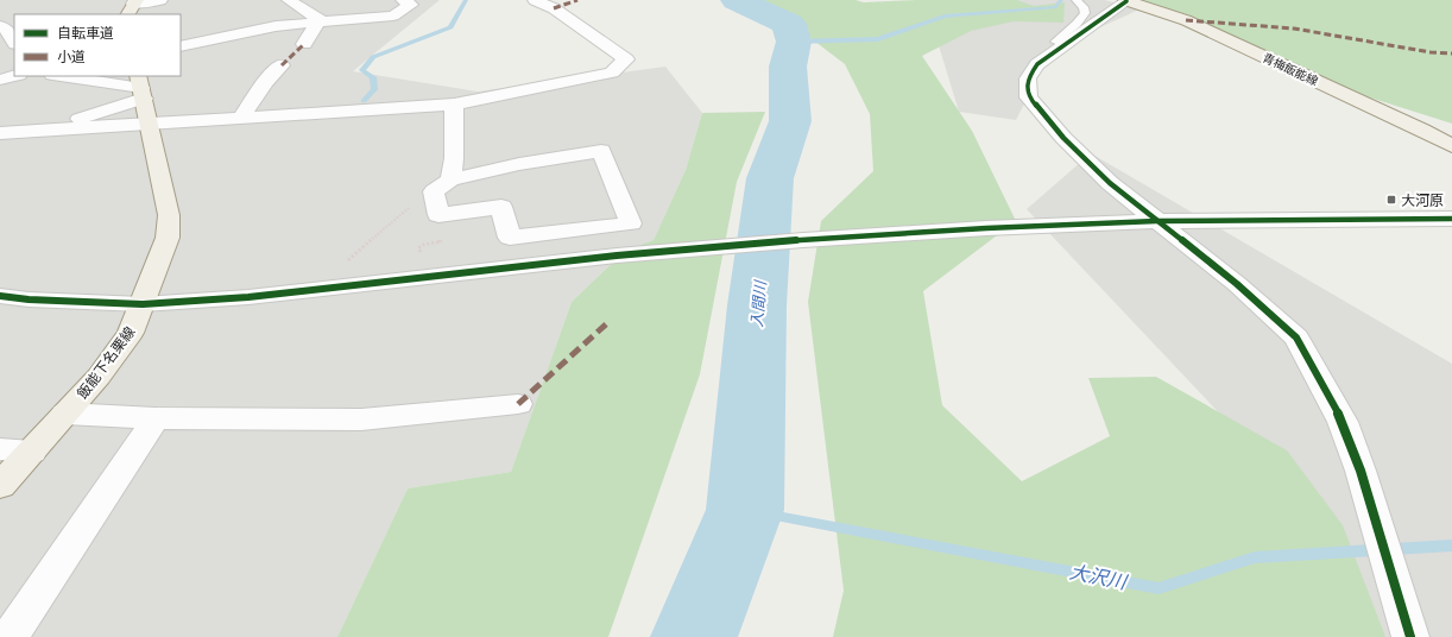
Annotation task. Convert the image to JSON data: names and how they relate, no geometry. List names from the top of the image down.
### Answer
{
  "streets": {
    "main road": ["青梅飯能線", "飯能下名栗線"]
  },
  "water": ["入間川", "大沢川"],
  "places": {
    "transit": ["大河原"]
  },
  "legend": ["自転車道", "小道"]
}
